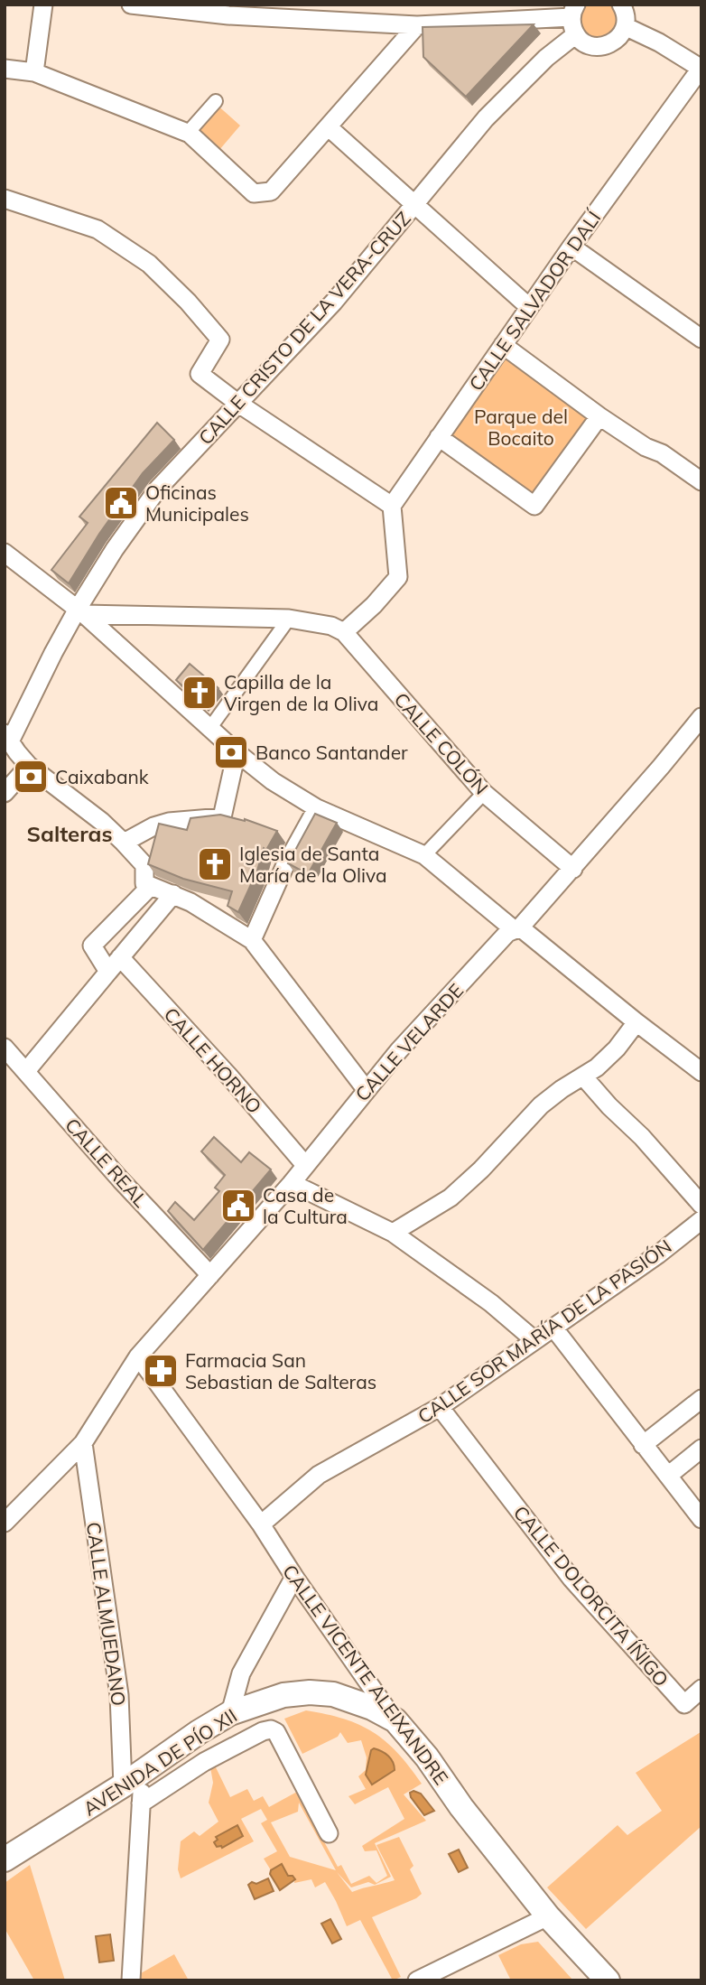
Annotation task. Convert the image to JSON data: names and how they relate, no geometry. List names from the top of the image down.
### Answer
{
  "streets": {
    "main road": ["CALLE VICENTE ALEIXANDRE", "AVENIDA DE PÍO XII"],
    "street": [
      "CALLE SALVADOR DALÍ",
      "CALLE CRISTO DE LA VERA-CRUZ",
      "CALLE COLÓN",
      "CALLE VELARDE",
      "CALLE HORNO",
      "CALLE REAL",
      "CALLE SOR MARÍA DE LA PASIÓN",
      "CALLE DOLORCITA ÍÑIGO",
      "CALLE ALMUEDANO"
    ]
  },
  "crossings": [
    ["CALLE CRISTO DE LA VERA-CRUZ", "CALLE COLÓN"],
    ["CALLE COLÓN", "CALLE VELARDE"],
    ["CALLE VELARDE", "CALLE HORNO"],
    ["CALLE VELARDE", "CALLE REAL"],
    ["CALLE VELARDE", "CALLE ALMUEDANO"],
    ["CALLE VELARDE", "CALLE VICENTE ALEIXANDRE"],
    ["CALLE SOR MARÍA DE LA PASIÓN", "CALLE DOLORCITA ÍÑIGO"],
    ["CALLE SOR MARÍA DE LA PASIÓN", "CALLE VICENTE ALEIXANDRE"],
    ["CALLE ALMUEDANO", "AVENIDA DE PÍO XII"],
    ["CALLE VICENTE ALEIXANDRE", "AVENIDA DE PÍO XII"]
  ],
  "districts": ["Salteras"],
  "parks": ["Parque del Bocaito"],
  "places": {
    "public building": ["Oficinas Municipales", "Casa de la Cultura"],
    "church": ["Capilla de la Virgen de la Oliva", "Iglesia de Santa María de la Oliva"],
    "bank": ["Banco Santander", "Caixabank"],
    "pharmacy": ["Farmacia San Sebastian de Salteras"]
  }
}
